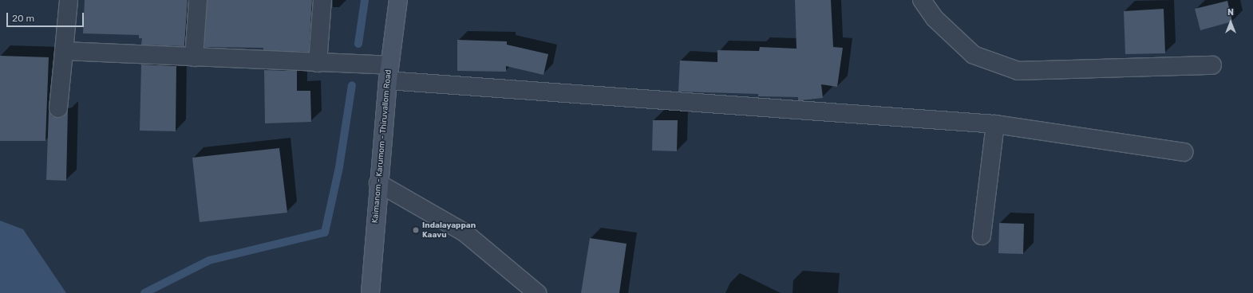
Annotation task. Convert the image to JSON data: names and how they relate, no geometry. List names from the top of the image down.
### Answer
{
  "streets": {
    "main road": ["Kaimanom - Karumom - Thiruvallom Road"]
  },
  "places": ["Indalayappan Kaavu"],
  "scale_bar": "20 m",
  "north": "top"
}
